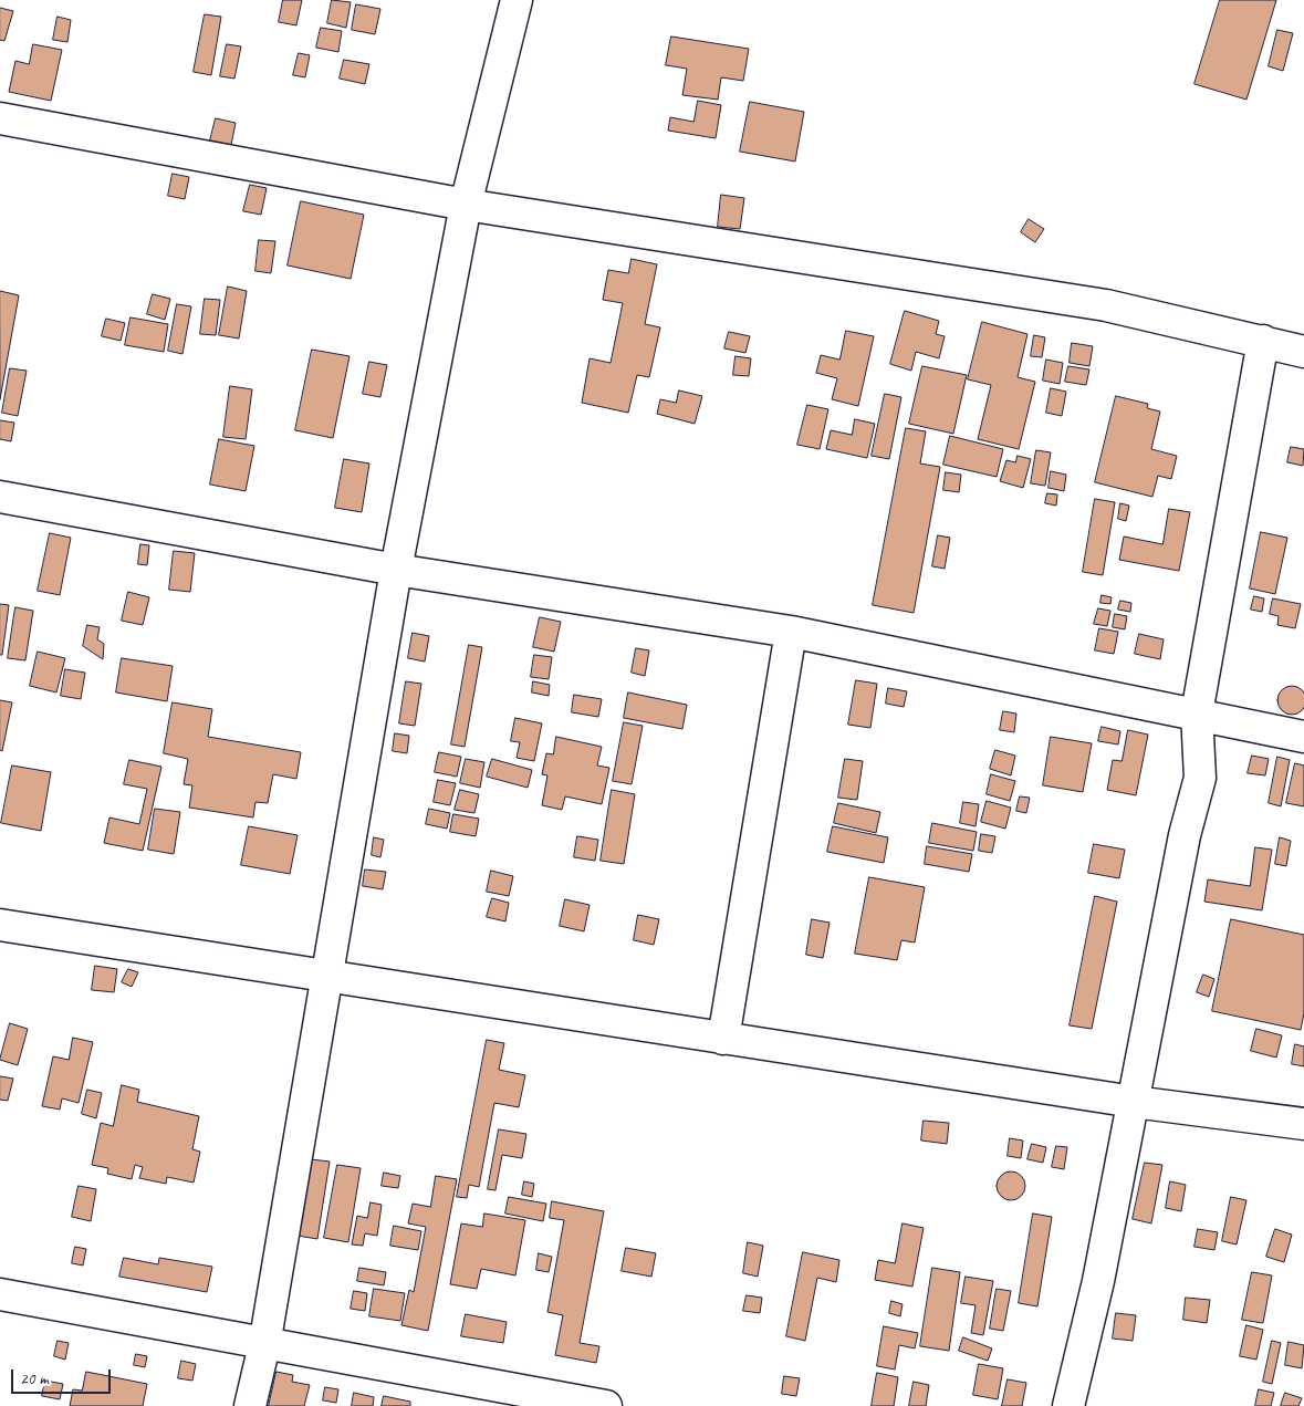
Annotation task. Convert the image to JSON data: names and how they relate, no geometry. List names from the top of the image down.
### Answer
{
  "scale_bar": "20 m"
}
